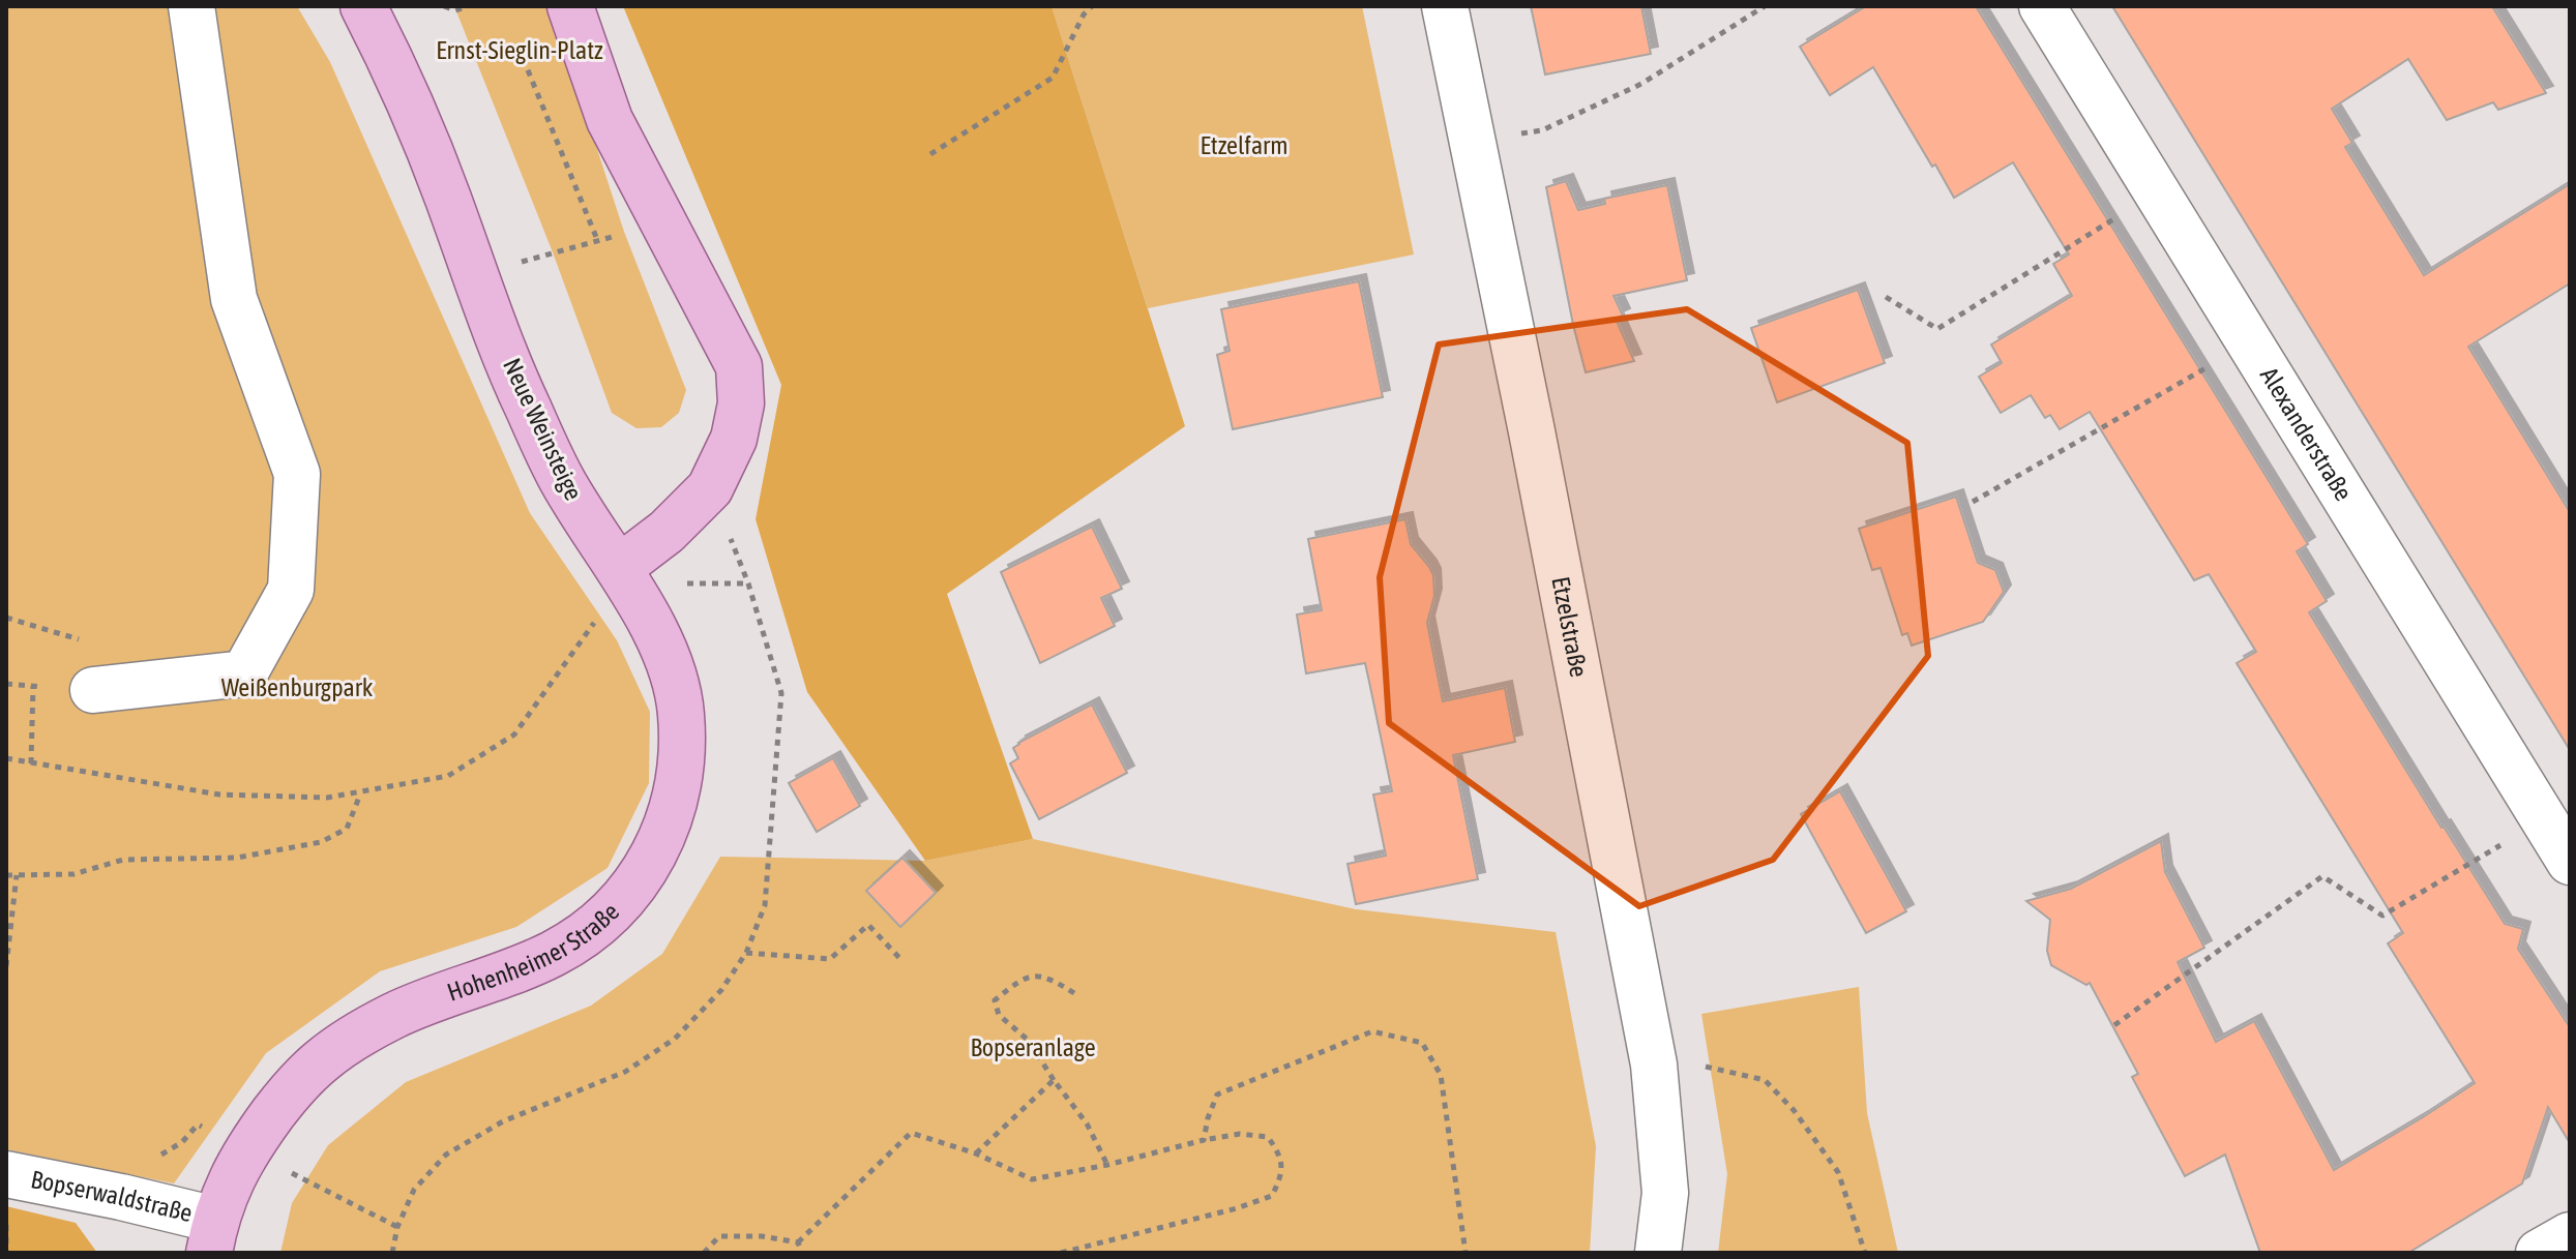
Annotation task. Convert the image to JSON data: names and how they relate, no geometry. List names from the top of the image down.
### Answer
{
  "streets": {
    "main road": ["Neue Weinsteige", "Hohenheimer Straße"],
    "street": ["Alexanderstraße", "Etzelstraße", "Bopserwaldstraße"]
  },
  "crossings": [
    ["Neue Weinsteige", "Hohenheimer Straße"],
    ["Hohenheimer Straße", "Bopserwaldstraße"]
  ],
  "parks": [
    "Ernst-Sieglin-Platz",
    "Etzelfarm",
    "Weißenburgpark",
    "Bopseranlage"
  ]
}
